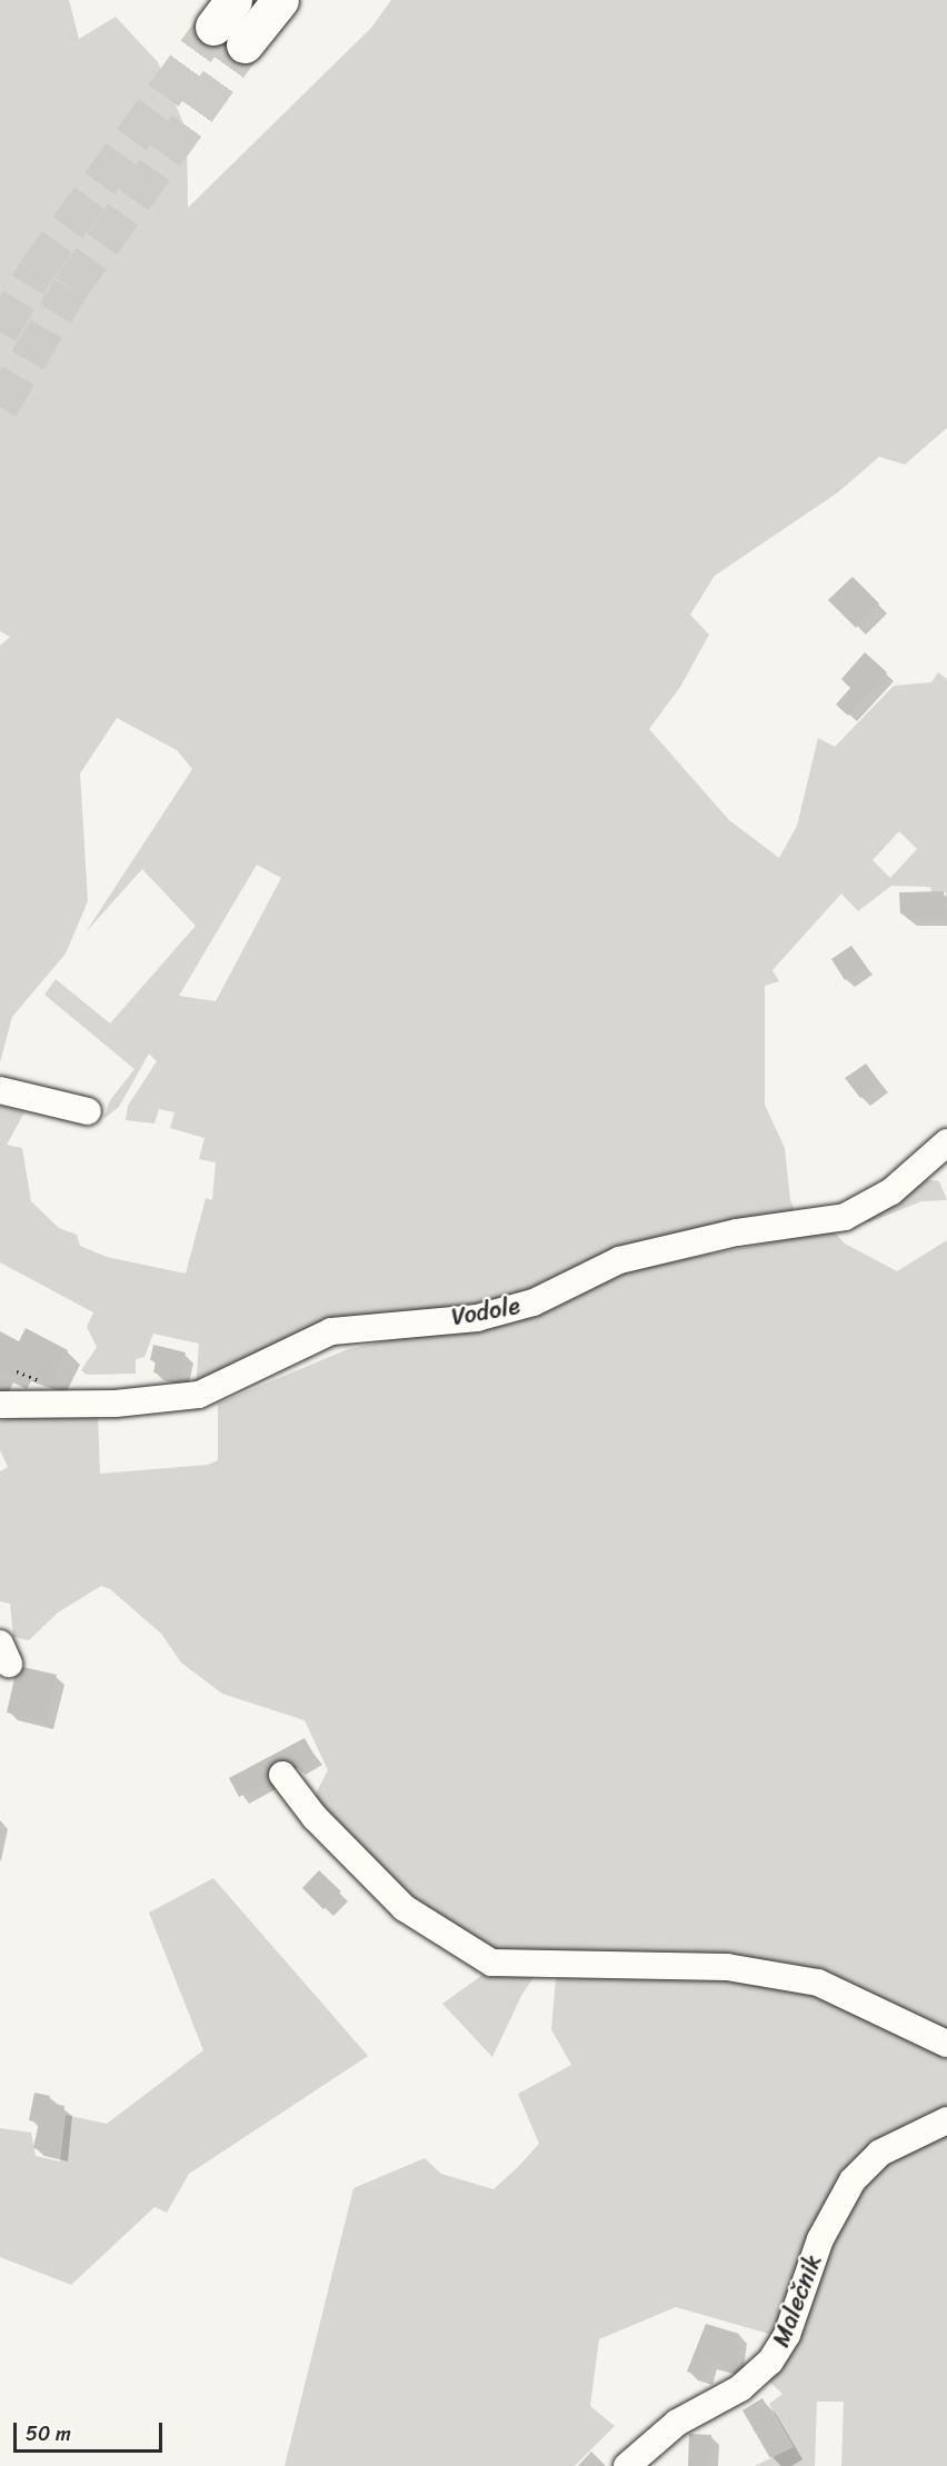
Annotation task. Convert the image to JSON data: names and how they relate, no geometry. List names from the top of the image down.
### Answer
{
  "streets": {
    "street": ["Vodole", "Malečnik"]
  },
  "scale_bar": "50 m"
}
